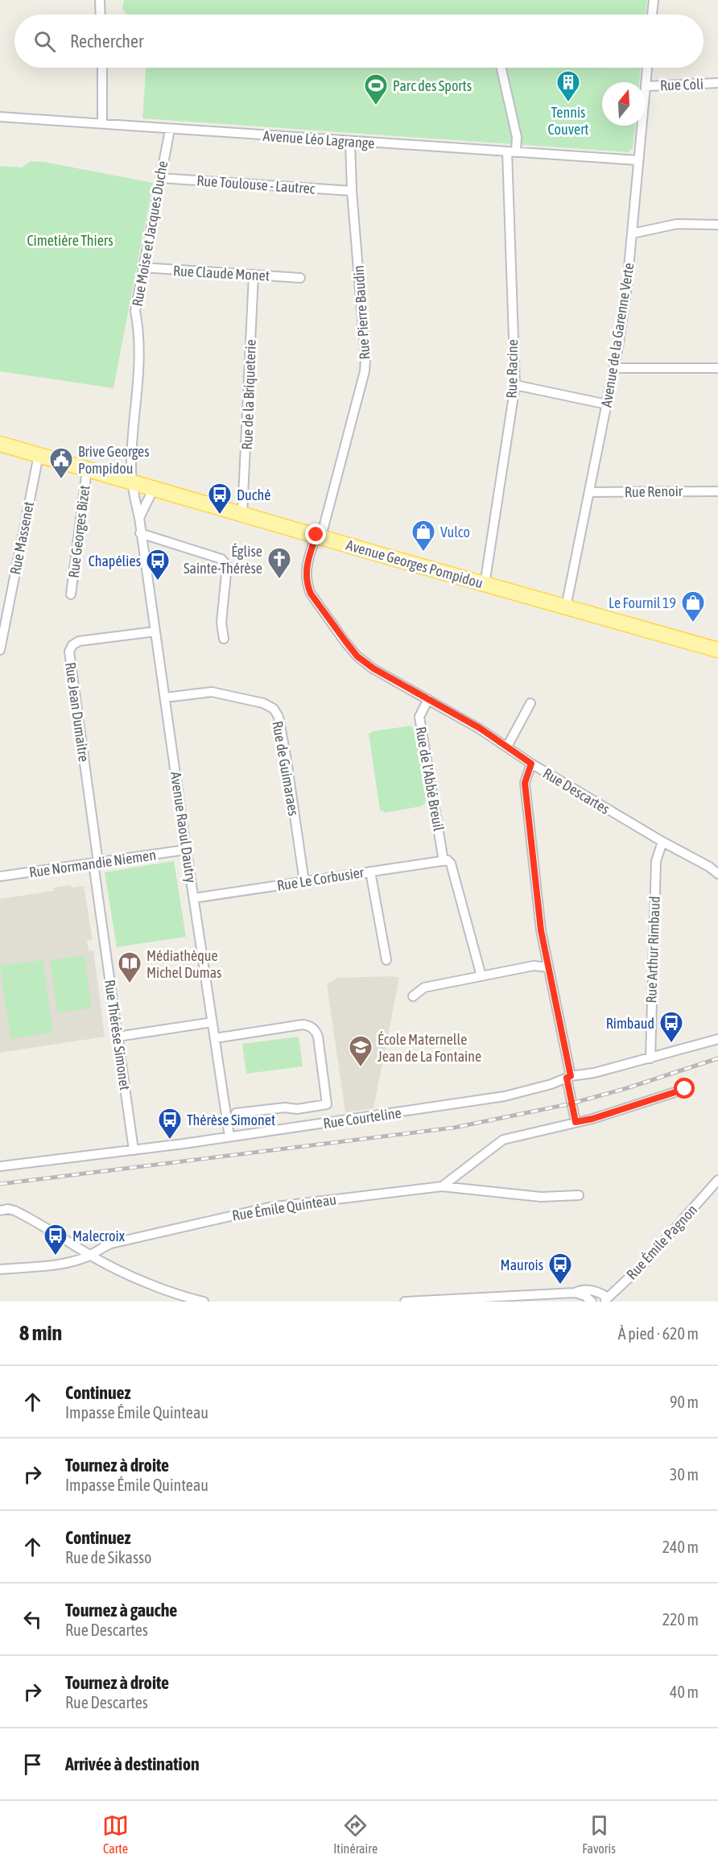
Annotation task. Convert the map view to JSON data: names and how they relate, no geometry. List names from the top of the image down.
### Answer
{
  "streets": {
    "main road": ["Avenue Georges Pompidou"],
    "street": [
      "Rue Coli",
      "Avenue Léo Lagrange",
      "Rue Toulouse - Lautrec",
      "Rue Moise et Jacques Duche",
      "Rue Claude Monet",
      "Rue Pierre Baudin",
      "Avenue de la Garenne Verte",
      "Rue Racine",
      "Rue de la Briqueterie",
      "Rue Renoir",
      "Rue Georges Bizet",
      "Rue Massenet",
      "Rue Jean Dumaitre",
      "Rue de Guimaraes",
      "Rue de l'Abbé Breuil",
      "Rue Descartes",
      "Avenue Raoul Dautry",
      "Rue Normandie Niemen",
      "Rue Le Corbusier",
      "Rue Arthur Rimbaud",
      "Rue Thérèse Simonet",
      "Rue Courteline",
      "Rue Émile Quinteau",
      "Rue Émile Pagnon"
    ]
  },
  "crossings": [
    ["Rue Coli", "Avenue de la Garenne Verte"],
    ["Avenue Léo Lagrange", "Rue Moise et Jacques Duche"],
    ["Avenue Léo Lagrange", "Rue Pierre Baudin"],
    ["Avenue Léo Lagrange", "Avenue de la Garenne Verte"],
    ["Avenue Léo Lagrange", "Rue Racine"],
    ["Rue Toulouse - Lautrec", "Rue Moise et Jacques Duche"],
    ["Rue Toulouse - Lautrec", "Rue Pierre Baudin"],
    ["Rue Moise et Jacques Duche", "Rue Claude Monet"],
    ["Rue Moise et Jacques Duche", "Avenue Georges Pompidou"],
    ["Rue Moise et Jacques Duche", "Avenue Raoul Dautry"],
    ["Rue Claude Monet", "Rue de la Briqueterie"],
    ["Rue Pierre Baudin", "Avenue Georges Pompidou"],
    ["Rue Pierre Baudin", "Rue Descartes"],
    ["Avenue de la Garenne Verte", "Rue Renoir"],
    ["Avenue de la Garenne Verte", "Avenue Georges Pompidou"],
    ["Rue Racine", "Avenue Georges Pompidou"],
    ["Rue de la Briqueterie", "Avenue Georges Pompidou"],
    ["Rue Georges Bizet", "Avenue Georges Pompidou"],
    ["Rue Massenet", "Avenue Georges Pompidou"],
    ["Avenue Georges Pompidou", "Rue Descartes"],
    ["Avenue Georges Pompidou", "Avenue Raoul Dautry"],
    ["Rue Jean Dumaitre", "Avenue Raoul Dautry"],
    ["Rue Jean Dumaitre", "Rue Normandie Niemen"],
    ["Rue Jean Dumaitre", "Rue Thérèse Simonet"],
    ["Rue de Guimaraes", "Avenue Raoul Dautry"],
    ["Rue de Guimaraes", "Rue Le Corbusier"],
    ["Rue de l'Abbé Breuil", "Rue Descartes"],
    ["Rue de l'Abbé Breuil", "Rue Le Corbusier"],
    ["Rue Descartes", "Rue Arthur Rimbaud"],
    ["Avenue Raoul Dautry", "Rue Normandie Niemen"],
    ["Avenue Raoul Dautry", "Rue Le Corbusier"],
    ["Avenue Raoul Dautry", "Rue Courteline"],
    ["Rue Normandie Niemen", "Rue Thérèse Simonet"],
    ["Rue Arthur Rimbaud", "Rue Courteline"],
    ["Rue Thérèse Simonet", "Rue Courteline"]
  ],
  "parks": ["Cimetière Thiers"],
  "places": {
    "building": ["Tennis Couvert"],
    "sports": ["Parc des Sports"],
    "public building": ["Brive Georges Pompidou"],
    "bus stop": [
      "Duché",
      "Chapélies",
      "Rimbaud",
      "Thérèse Simonet",
      "Malecroix",
      "Maurois"
    ],
    "shop": ["Vulco", "Le Fournil 19"],
    "church": ["Église Sainte-Thérèse"],
    "library": ["Médiathèque Michel Dumas"],
    "school or university": ["École Maternelle Jean de La Fontaine"]
  },
  "north": "top",
  "page": {
    "search": "Rechercher",
    "heading": ["8 min", "À pied · 620 m"],
    "list": [
      ["Continuez", "Impasse Émile Quinteau", "90 m"],
      ["Tournez à droite", "Impasse Émile Quinteau", "30 m"],
      ["Continuez", "Rue de Sikasso", "240 m"],
      ["Tournez à gauche", "Rue Descartes", "220 m"],
      ["Tournez à droite", "Rue Descartes", "40 m"],
      "Arrivée à destination"
    ],
    "nav": ["Carte", "Itinéraire", "Favoris"]
  }
}
